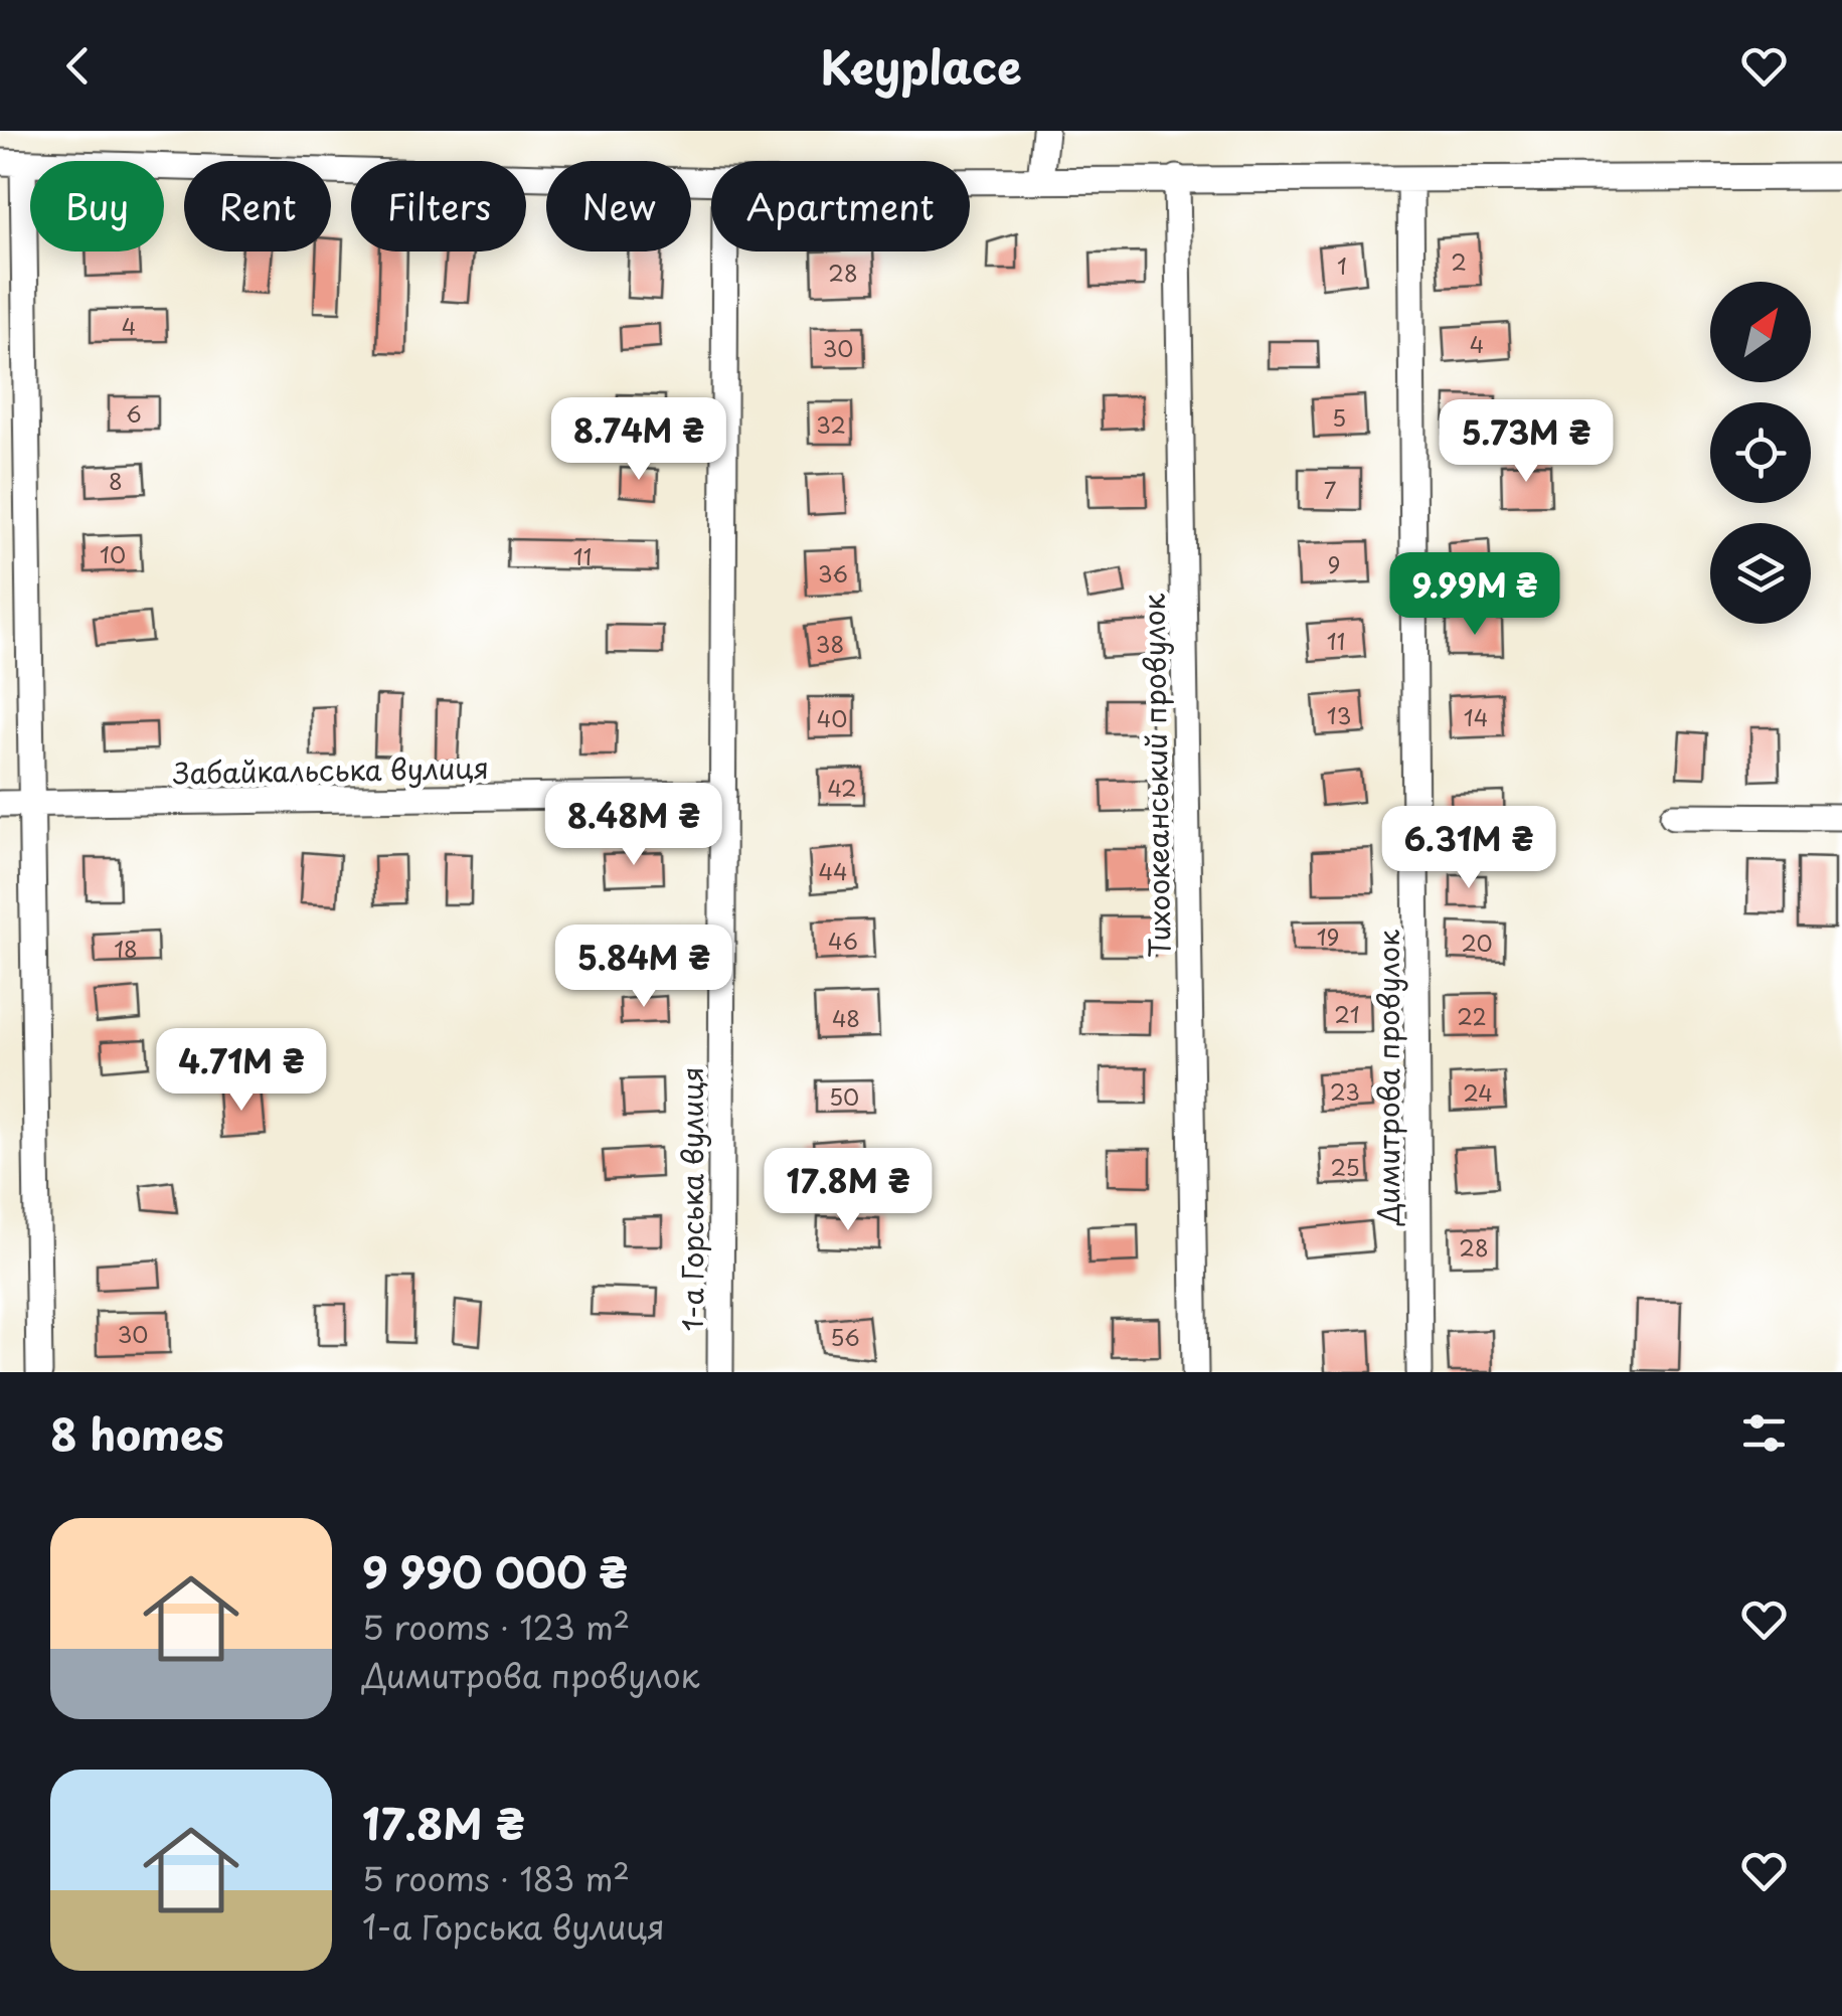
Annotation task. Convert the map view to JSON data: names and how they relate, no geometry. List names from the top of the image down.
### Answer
{
  "streets": {
    "street": [
      "Забайкальська вулиця",
      "Тихоокеанський провулок",
      "Димитрова провулок",
      "1-а Горська вулиця"
    ]
  },
  "crossings": [
    ["Забайкальська вулиця", "1-а Горська вулиця"]
  ],
  "house_numbers": [
    "2",
    "1",
    "28",
    "4",
    "4",
    "30",
    "6",
    "5",
    "32",
    "8",
    "7",
    "10",
    "11",
    "9",
    "36",
    "11",
    "38",
    "13",
    "14",
    "40",
    "42",
    "44",
    "19",
    "46",
    "20",
    "18",
    "21",
    "22",
    "48",
    "23",
    "24",
    "50",
    "25",
    "28",
    "30",
    "56"
  ],
  "north": "top right",
  "page": {
    "header": "Keyplace",
    "chip": [
      "Buy",
      "Rent",
      "Filters",
      "New",
      "Apartment"
    ],
    "price": [
      "8.74M ₴",
      "5.73M ₴",
      "9.99M ₴",
      "8.48M ₴",
      "6.31M ₴",
      "5.84M ₴",
      "4.71M ₴",
      "17.8M ₴"
    ],
    "heading": "8 homes",
    "list": [
      {
        "name": "9 990 000 ₴",
        "note": "5 rooms · 123 m² · Димитрова провулок"
      },
      {
        "name": "17.8M ₴",
        "note": "5 rooms · 183 m² · 1-а Горська вулиця"
      }
    ]
  }
}
